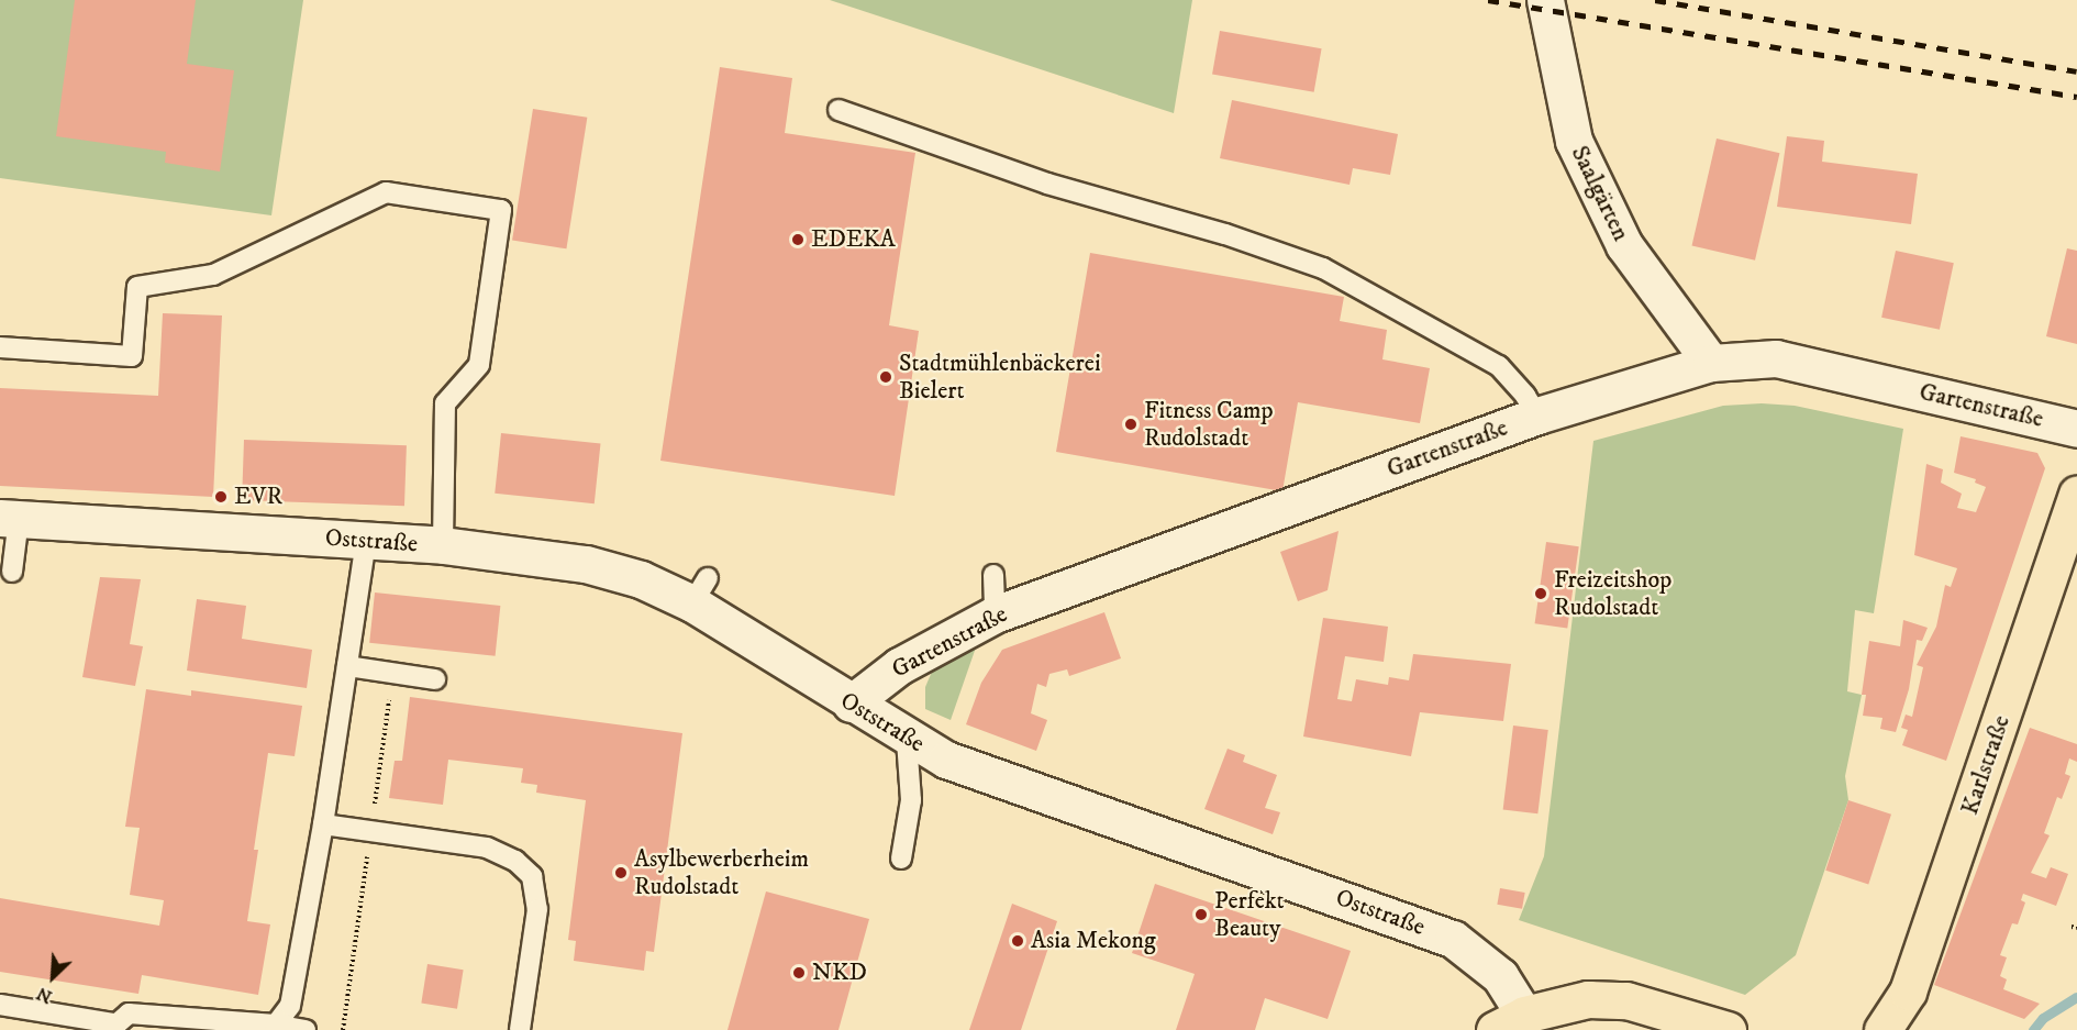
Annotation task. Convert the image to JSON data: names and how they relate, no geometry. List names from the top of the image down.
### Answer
{
  "streets": {
    "main road": [
      "Saalgärten",
      "Gartenstraße",
      "Oststraße",
      "Karlstraße"
    ]
  },
  "crossings": [
    ["Saalgärten", "Gartenstraße"],
    ["Gartenstraße", "Oststraße"]
  ],
  "places": [
    "EDEKA",
    "Stadtmühlenbäckerei Bielert",
    "Fitness Camp Rudolstadt",
    "EVR",
    "Freizeitshop Rudolstadt",
    "Asylbewerberheim Rudolstadt",
    "Perfekt Beauty",
    "Asia Mekong",
    "NKD"
  ],
  "north": "bottom left"
}
